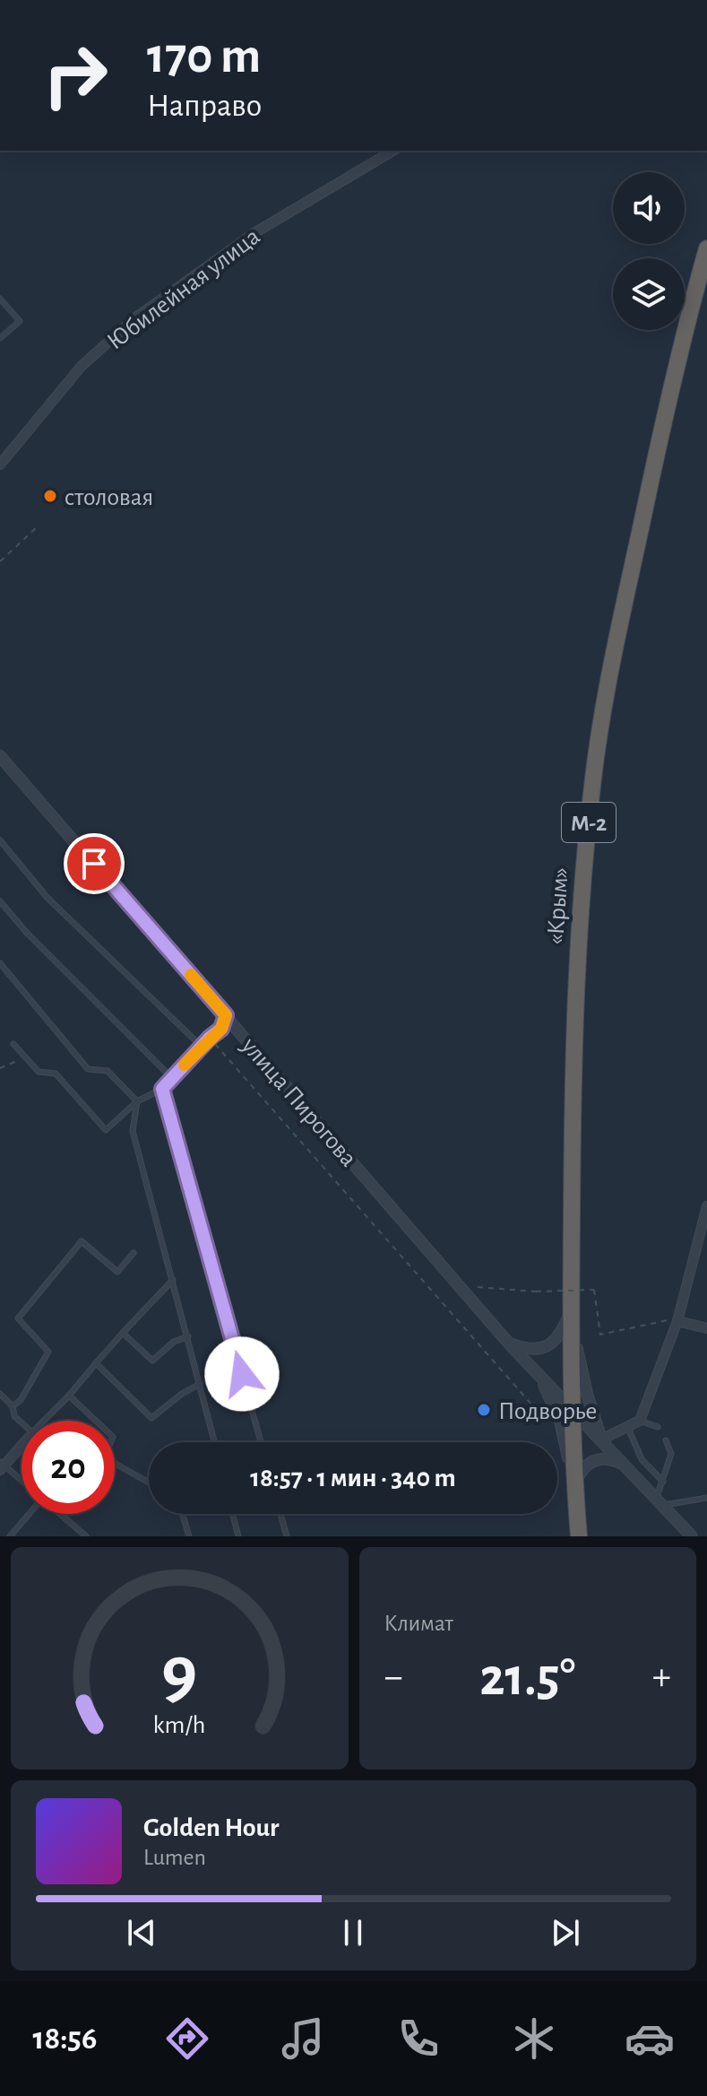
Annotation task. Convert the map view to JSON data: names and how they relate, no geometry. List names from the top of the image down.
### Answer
{
  "streets": {
    "highway": ["М-2", "«Крым»"],
    "street": ["Юбилейная улица", "улица Пирогова"]
  },
  "crossings": [
    ["М-2", "«Крым»"]
  ],
  "places": ["столовая", "Подворье"],
  "page": {
    "turn": ["170 m", "Направо"],
    "limit": "20",
    "trip": "18:57 · 1 мин · 340 m",
    "tile": "Климат",
    "heat": ["−", "21.5°", "+"],
    "song": ["Golden Hour", "Lumen"],
    "tabs": "18:56",
    "gauge": ["9", "km/h"]
  }
}
